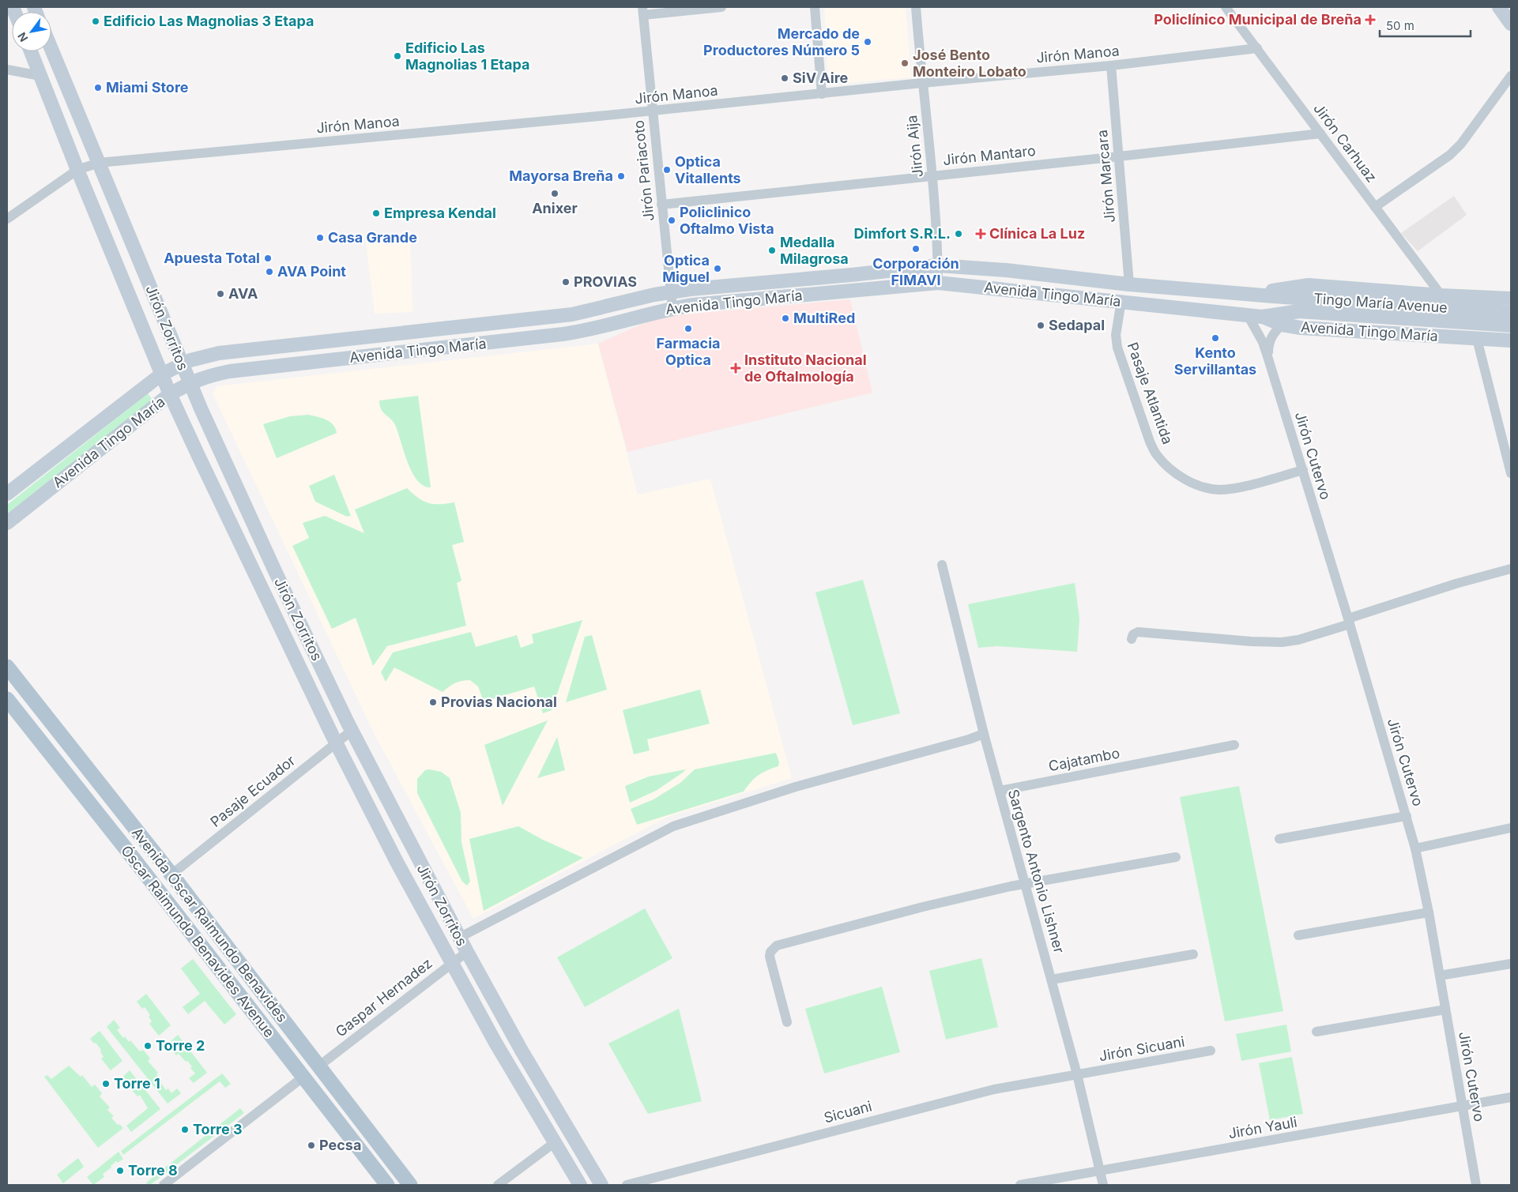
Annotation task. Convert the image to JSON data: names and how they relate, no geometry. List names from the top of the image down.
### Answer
{
  "streets": {
    "main road": [
      "Avenida Tingo María",
      "Tingo María Avenue",
      "Jirón Zorritos",
      "Avenida Óscar Raimundo Benavides",
      "Óscar Raimundo Benavides Avenue"
    ],
    "street": [
      "Jirón Manoa",
      "Jirón Carhuaz",
      "Jirón Aija",
      "Jirón Mantaro",
      "Jirón Pariacoto",
      "Jirón Marcara",
      "Pasaje Atlantida",
      "Jirón Cutervo",
      "Cajatambo",
      "Pasaje Ecuador",
      "Sargento Antonio Lishner",
      "Gaspar Hernadez",
      "Jirón Sicuani",
      "Sicuani",
      "Jirón Yauli"
    ]
  },
  "crossings": [
    ["Jirón Manoa", "Jirón Carhuaz"],
    ["Jirón Manoa", "Jirón Aija"],
    ["Jirón Manoa", "Jirón Pariacoto"],
    ["Jirón Manoa", "Jirón Marcara"],
    ["Jirón Manoa", "Jirón Zorritos"],
    ["Jirón Carhuaz", "Jirón Mantaro"],
    ["Jirón Carhuaz", "Avenida Tingo María"],
    ["Jirón Aija", "Jirón Mantaro"],
    ["Jirón Aija", "Avenida Tingo María"],
    ["Jirón Mantaro", "Jirón Pariacoto"],
    ["Jirón Mantaro", "Jirón Marcara"],
    ["Jirón Pariacoto", "Avenida Tingo María"],
    ["Jirón Marcara", "Avenida Tingo María"],
    ["Avenida Tingo María", "Tingo María Avenue"],
    ["Avenida Tingo María", "Jirón Zorritos"],
    ["Avenida Tingo María", "Pasaje Atlantida"],
    ["Avenida Tingo María", "Jirón Cutervo"],
    ["Jirón Zorritos", "Pasaje Ecuador"],
    ["Jirón Zorritos", "Gaspar Hernadez"],
    ["Pasaje Atlantida", "Jirón Cutervo"],
    ["Jirón Cutervo", "Jirón Yauli"],
    ["Cajatambo", "Sargento Antonio Lishner"],
    ["Pasaje Ecuador", "Avenida Óscar Raimundo Benavides"],
    ["Sargento Antonio Lishner", "Jirón Sicuani"],
    ["Sargento Antonio Lishner", "Sicuani"],
    ["Sargento Antonio Lishner", "Jirón Yauli"],
    ["Avenida Óscar Raimundo Benavides", "Gaspar Hernadez"],
    ["Jirón Sicuani", "Sicuani"]
  ],
  "places": {
    "health": ["Policlínico Municipal de Breña", "Clínica La Luz", "Instituto Nacional de Oftalmología"],
    "other": [
      "Edificio Las Magnolias 3 Etapa",
      "Mercado de Productores Número 5",
      "Edificio Las Magnolias 1 Etapa",
      "José Bento Monteiro Lobato",
      "SiV Aire",
      "Miami Store",
      "Optica Vitallents",
      "Mayorsa Breña",
      "Anixer",
      "Empresa Kendal",
      "Policlinico Oftalmo Vista",
      "Dimfort S.R.L.",
      "Casa Grande",
      "Corporación FIMAVI",
      "Medalla Milagrosa",
      "Apuesta Total",
      "Optica Miguel",
      "AVA Point",
      "PROVIAS",
      "AVA",
      "MultiRed",
      "Sedapal",
      "Farmacia Optica",
      "Kento Servillantas",
      "Provias Nacional",
      "Torre 2",
      "Torre 1",
      "Torre 3",
      "Pecsa",
      "Torre 8"
    ]
  },
  "scale_bar": "50 m",
  "north": "bottom left"
}
